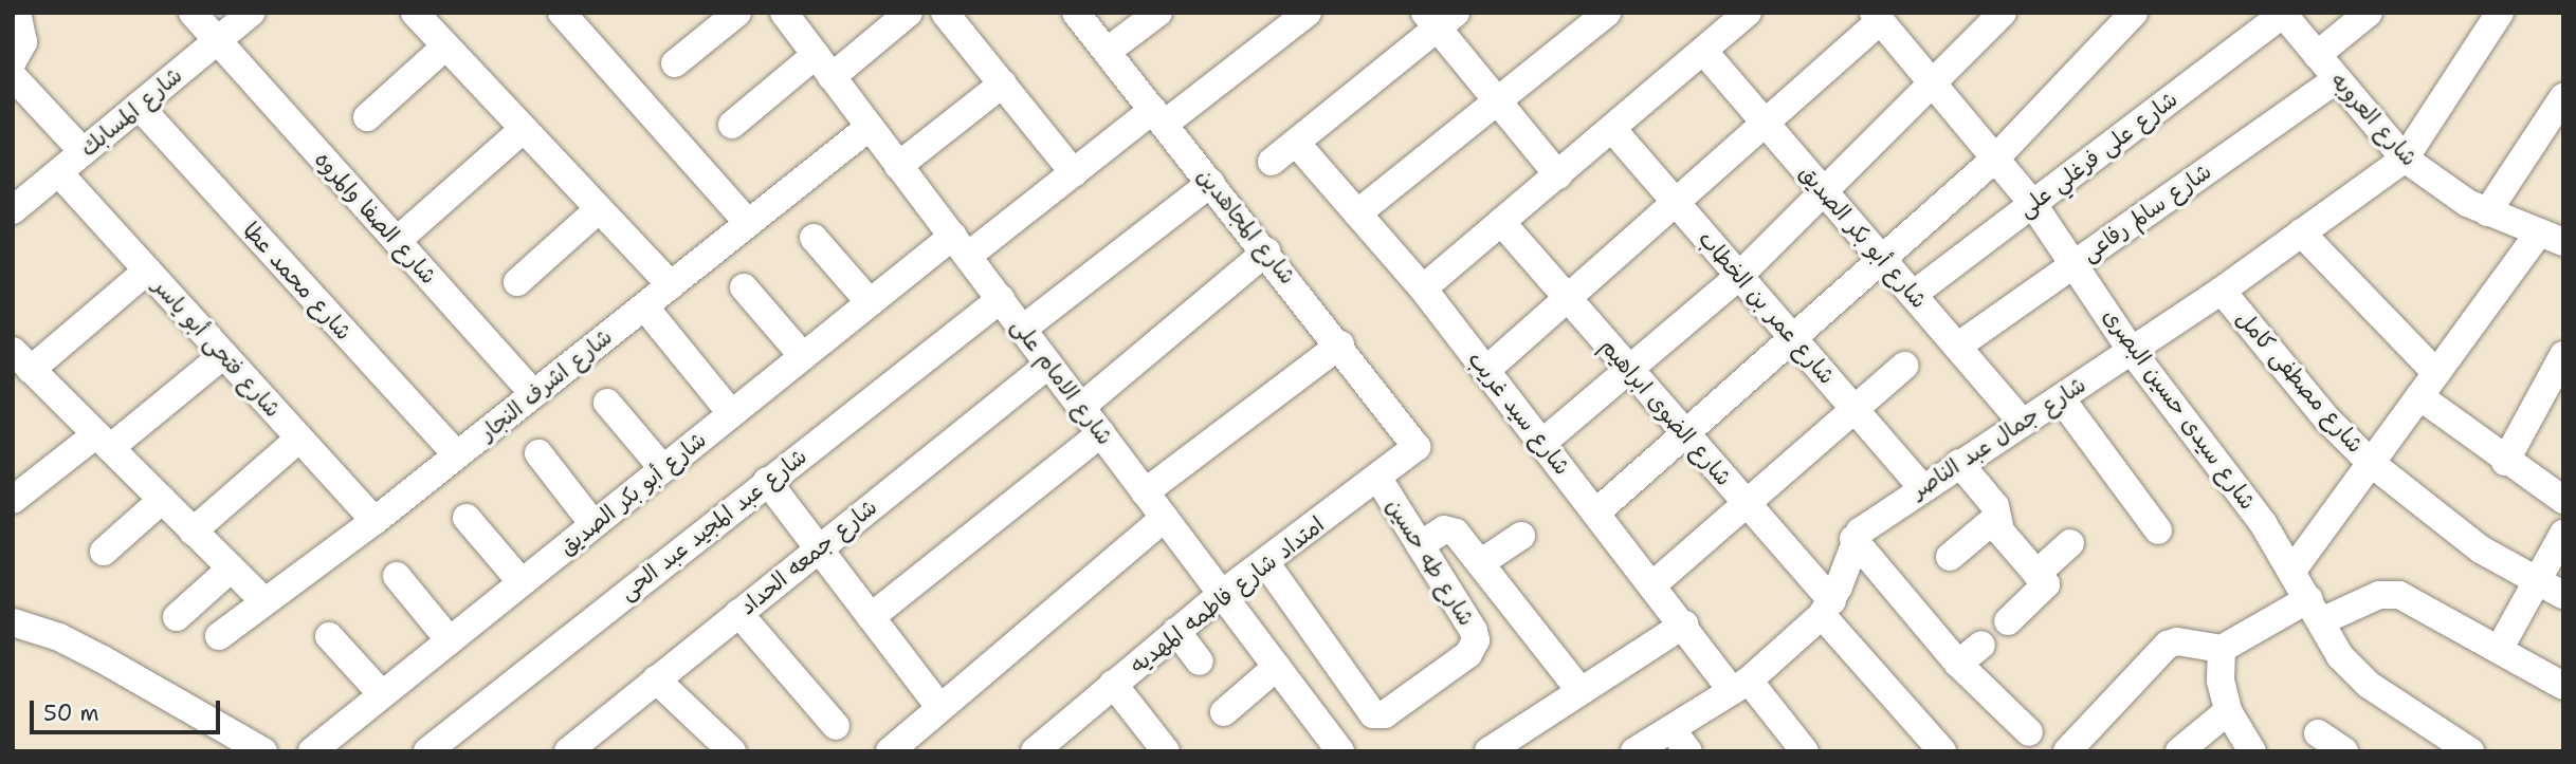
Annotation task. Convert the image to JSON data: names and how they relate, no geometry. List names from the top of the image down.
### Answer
{
  "streets": {
    "street": [
      "شارع المسابك",
      "شارع العروبه",
      "شارع على فرغلي على",
      "شارع سالم رفاعى",
      "شارع الصفا والمروه",
      "شارع المجاهدين",
      "شارع أبو بكر الصديق",
      "شارع محمد عطا",
      "شارع عمر بن الخطاب",
      "شارع فتحى أبو ياسر",
      "شارع الامام على",
      "شارع مصطفى كامل",
      "شارع اشرف النجار",
      "شارع سيدى حسين البصرى",
      "شارع الضوى ابراهيم",
      "شارع سيد غريب",
      "شارع جمال عبد الناصر",
      "شارع عبد المجيد عبد الحى",
      "شارع جمعه الحداد",
      "شارع طه حسين",
      "امتداد شارع فاطمه المهديه"
    ]
  },
  "crossings": [
    ["شارع المسابك", "شارع الصفا والمروه"],
    ["شارع المسابك", "شارع محمد عطا"],
    ["شارع المسابك", "شارع فتحى أبو ياسر"],
    ["شارع العروبه", "شارع على فرغلي على"],
    ["شارع العروبه", "شارع سالم رفاعى"],
    ["شارع العروبه", "شارع جمال عبد الناصر"],
    ["شارع على فرغلي على", "شارع أبو بكر الصديق"],
    ["شارع على فرغلي على", "شارع سيدى حسين البصرى"],
    ["شارع سالم رفاعى", "شارع أبو بكر الصديق"],
    ["شارع سالم رفاعى", "شارع سيدى حسين البصرى"],
    ["شارع الصفا والمروه", "شارع اشرف النجار"],
    ["شارع المجاهدين", "شارع أبو بكر الصديق"],
    ["شارع المجاهدين", "امتداد شارع فاطمه المهديه"],
    ["شارع أبو بكر الصديق", "شارع الامام على"],
    ["شارع أبو بكر الصديق", "شارع جمال عبد الناصر"],
    ["شارع محمد عطا", "شارع اشرف النجار"],
    ["شارع عمر بن الخطاب", "شارع جمال عبد الناصر"],
    ["شارع فتحى أبو ياسر", "شارع اشرف النجار"],
    ["شارع الامام على", "شارع اشرف النجار"],
    ["شارع الامام على", "شارع عبد المجيد عبد الحى"],
    ["شارع الامام على", "شارع جمعه الحداد"],
    ["شارع الامام على", "امتداد شارع فاطمه المهديه"],
    ["شارع مصطفى كامل", "شارع جمال عبد الناصر"],
    ["شارع سيدى حسين البصرى", "شارع جمال عبد الناصر"],
    ["شارع طه حسين", "امتداد شارع فاطمه المهديه"]
  ],
  "scale_bar": "50 m"
}
